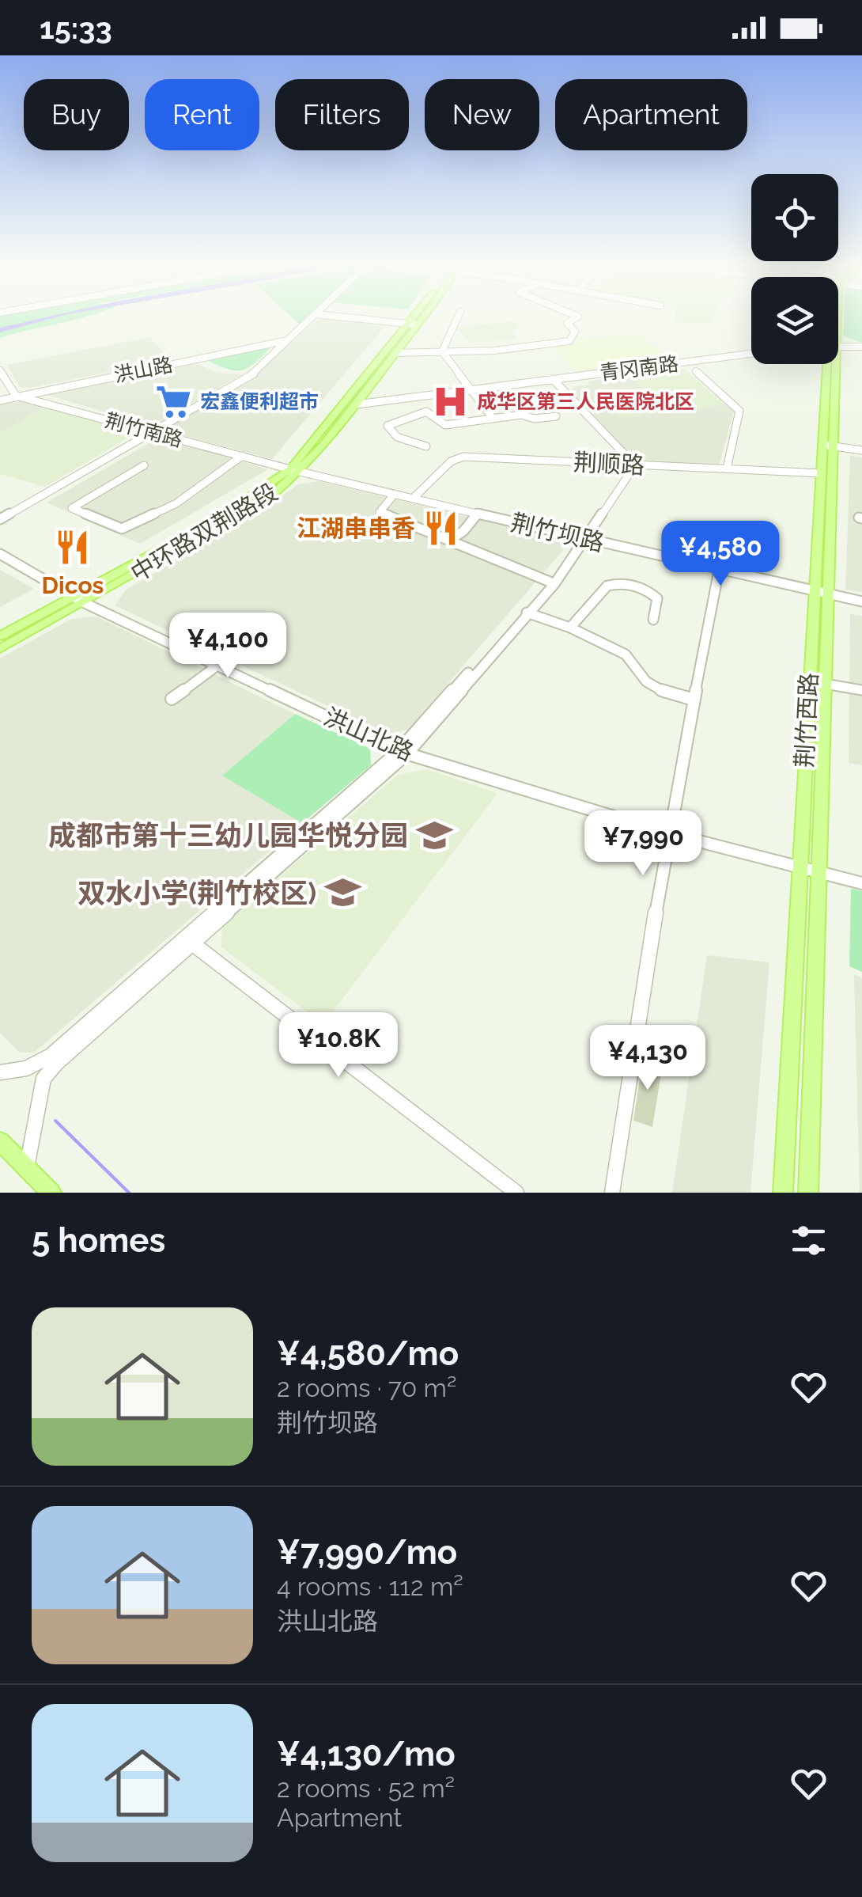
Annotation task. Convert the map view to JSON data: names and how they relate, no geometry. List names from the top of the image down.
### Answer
{
  "streets": {
    "main road": ["中环路双荆路段", "荆竹西路"],
    "street": [
      "青冈南路",
      "洪山路",
      "荆竹南路",
      "荆顺路",
      "荆竹坝路",
      "洪山北路"
    ]
  },
  "crossings": [
    ["青冈南路", "中环路双荆路段"],
    ["洪山路", "荆竹南路"],
    ["荆竹南路", "中环路双荆路段"],
    ["荆竹南路", "荆竹坝路"],
    ["荆顺路", "荆竹坝路"],
    ["荆顺路", "荆竹西路"],
    ["中环路双荆路段", "荆竹坝路"],
    ["中环路双荆路段", "洪山北路"],
    ["荆竹坝路", "荆竹西路"],
    ["荆竹西路", "洪山北路"]
  ],
  "places": {
    "supermarket": ["宏鑫便利超市"],
    "hospital": ["成华区第三人民医院北区"],
    "restaurant": ["江湖串串香", "Dicos"],
    "school or university": ["成都市第十三幼儿园华悦分园", "双水小学(荆竹校区)"]
  },
  "page": {
    "status": "15:33",
    "chip": [
      "Buy",
      "Rent",
      "Filters",
      "New",
      "Apartment"
    ],
    "price": [
      "¥4,580",
      "¥4,100",
      "¥7,990",
      "¥10.8K",
      "¥4,130"
    ],
    "heading": "5 homes",
    "list": [
      {
        "name": "¥4,580/mo",
        "note": "2 rooms · 70 m² · 荆竹坝路"
      },
      {
        "name": "¥7,990/mo",
        "note": "4 rooms · 112 m² · 洪山北路"
      },
      {
        "name": "¥4,130/mo",
        "note": "2 rooms · 52 m² · Apartment"
      }
    ]
  }
}
